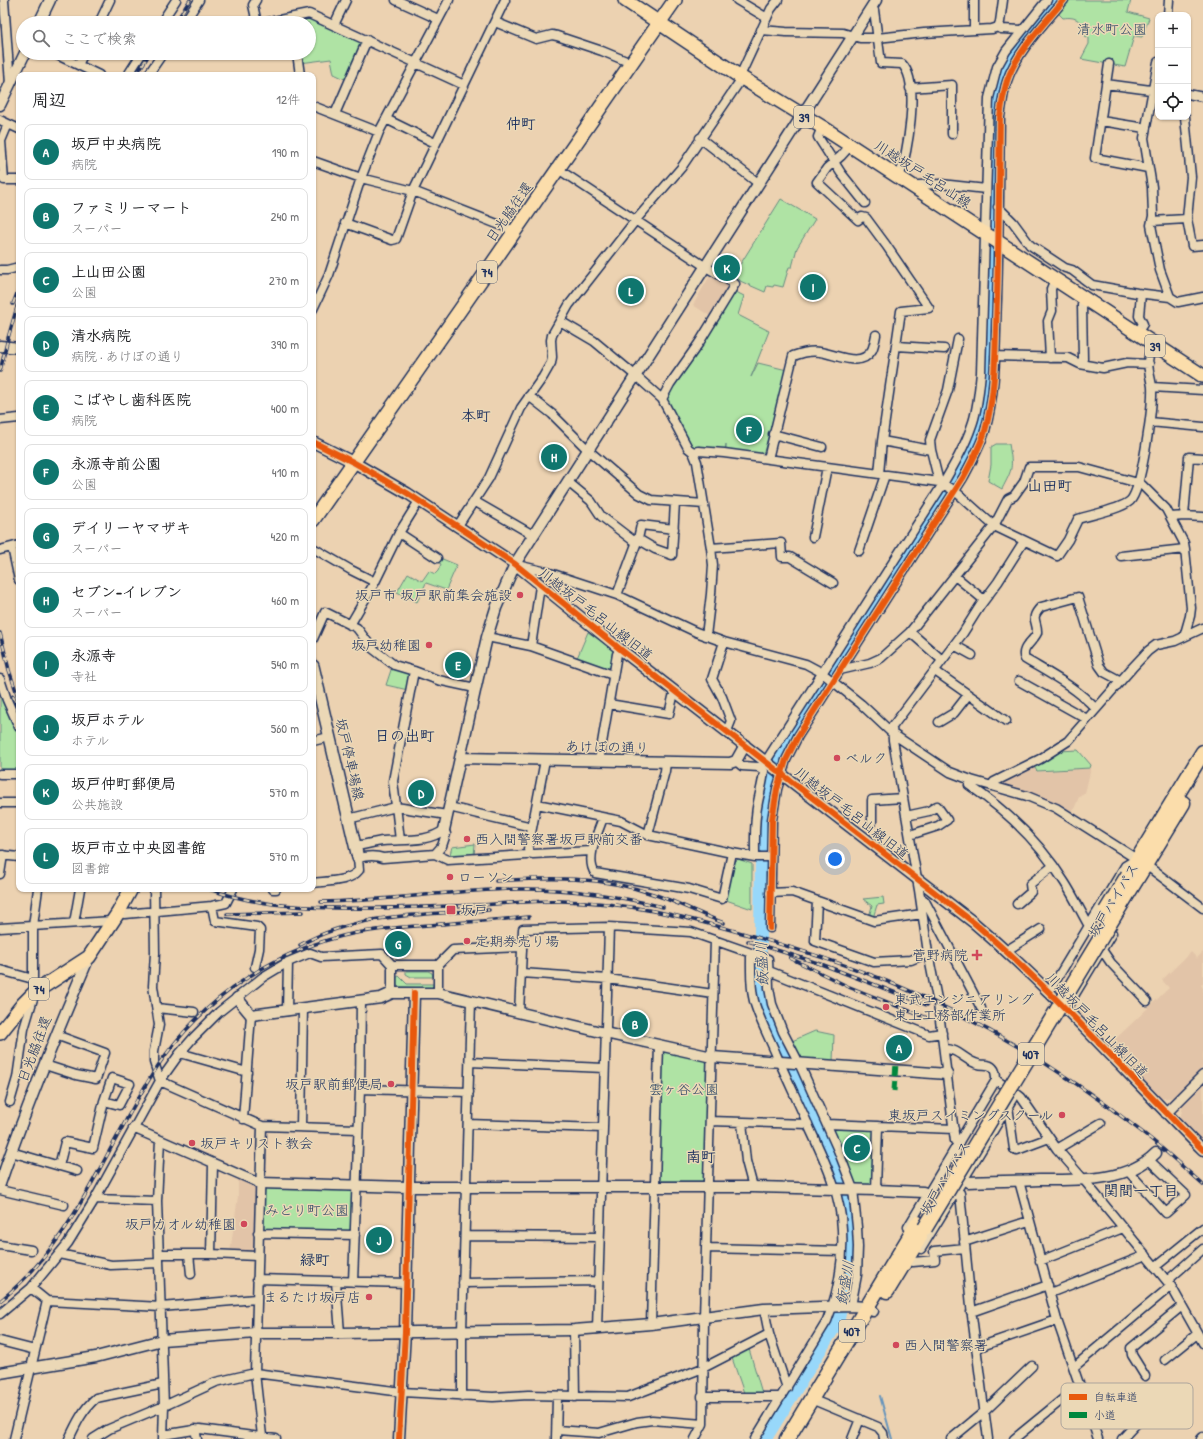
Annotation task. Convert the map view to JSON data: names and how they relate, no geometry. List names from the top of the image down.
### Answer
{
  "streets": {
    "highway": ["坂戸バイパス", "407"],
    "main road": [
      "39",
      "川越坂戸毛呂山線",
      "日光脇往還",
      "74",
      "坂戸停車場線"
    ],
    "street": ["川越坂戸毛呂山線旧道", "あけぼの通り"]
  },
  "crossings": [
    ["川越坂戸毛呂山線", "日光脇往還"],
    ["日光脇往還", "74"],
    ["日光脇往還", "川越坂戸毛呂山線旧道"]
  ],
  "districts": [
    "仲町",
    "本町",
    "山田町",
    "日の出町",
    "南町",
    "関間一丁目",
    "緑町"
  ],
  "water": ["飯盛川"],
  "parks": ["清水町公園", "雲ヶ谷公園", "みどり町公園"],
  "places": {
    "other": [
      "坂戸市 坂戸駅前集会施設",
      "坂戸幼稚園",
      "ベルク",
      "西入間警察署坂戸駅前交番",
      "ローソン",
      "定期券売り場",
      "東武エンジニアリング 東上工務部作業所",
      "坂戸駅前郵便局",
      "東坂戸スイミングスクール",
      "坂戸キリスト教会",
      "坂戸カオル幼稚園",
      "まるたけ坂戸店",
      "西入間警察署"
    ],
    "transit": ["坂戸"],
    "health": ["菅野病院"]
  },
  "legend": ["自転車道", "小道"],
  "page": {
    "map_buttons": ["+", "−"],
    "search": "ここで検索",
    "heading": ["周辺", "12件"],
    "list": [
      {
        "mark": "A",
        "name": "坂戸中央病院",
        "note": "病院",
        "value": "190 m"
      },
      {
        "mark": "B",
        "name": "ファミリーマート",
        "note": "スーパー",
        "value": "240 m"
      },
      {
        "mark": "C",
        "name": "上山田公園",
        "note": "公園",
        "value": "270 m"
      },
      {
        "mark": "D",
        "name": "清水病院",
        "note": "病院 · あけぼの通り",
        "value": "390 m"
      },
      {
        "mark": "E",
        "name": "こばやし歯科医院",
        "note": "病院",
        "value": "400 m"
      },
      {
        "mark": "F",
        "name": "永源寺前公園",
        "note": "公園",
        "value": "410 m"
      },
      {
        "mark": "G",
        "name": "デイリーヤマザキ",
        "note": "スーパー",
        "value": "420 m"
      },
      {
        "mark": "H",
        "name": "セブン-イレブン",
        "note": "スーパー",
        "value": "460 m"
      },
      {
        "mark": "I",
        "name": "永源寺",
        "note": "寺社",
        "value": "540 m"
      },
      {
        "mark": "J",
        "name": "坂戸ホテル",
        "note": "ホテル",
        "value": "560 m"
      },
      {
        "mark": "K",
        "name": "坂戸仲町郵便局",
        "note": "公共施設",
        "value": "570 m"
      },
      {
        "mark": "L",
        "name": "坂戸市立中央図書館",
        "note": "図書館",
        "value": "570 m"
      }
    ],
    "pins": [
      "K",
      "I",
      "L",
      "F",
      "H",
      "E",
      "D",
      "G",
      "B",
      "A",
      "C",
      "J"
    ]
  }
}
